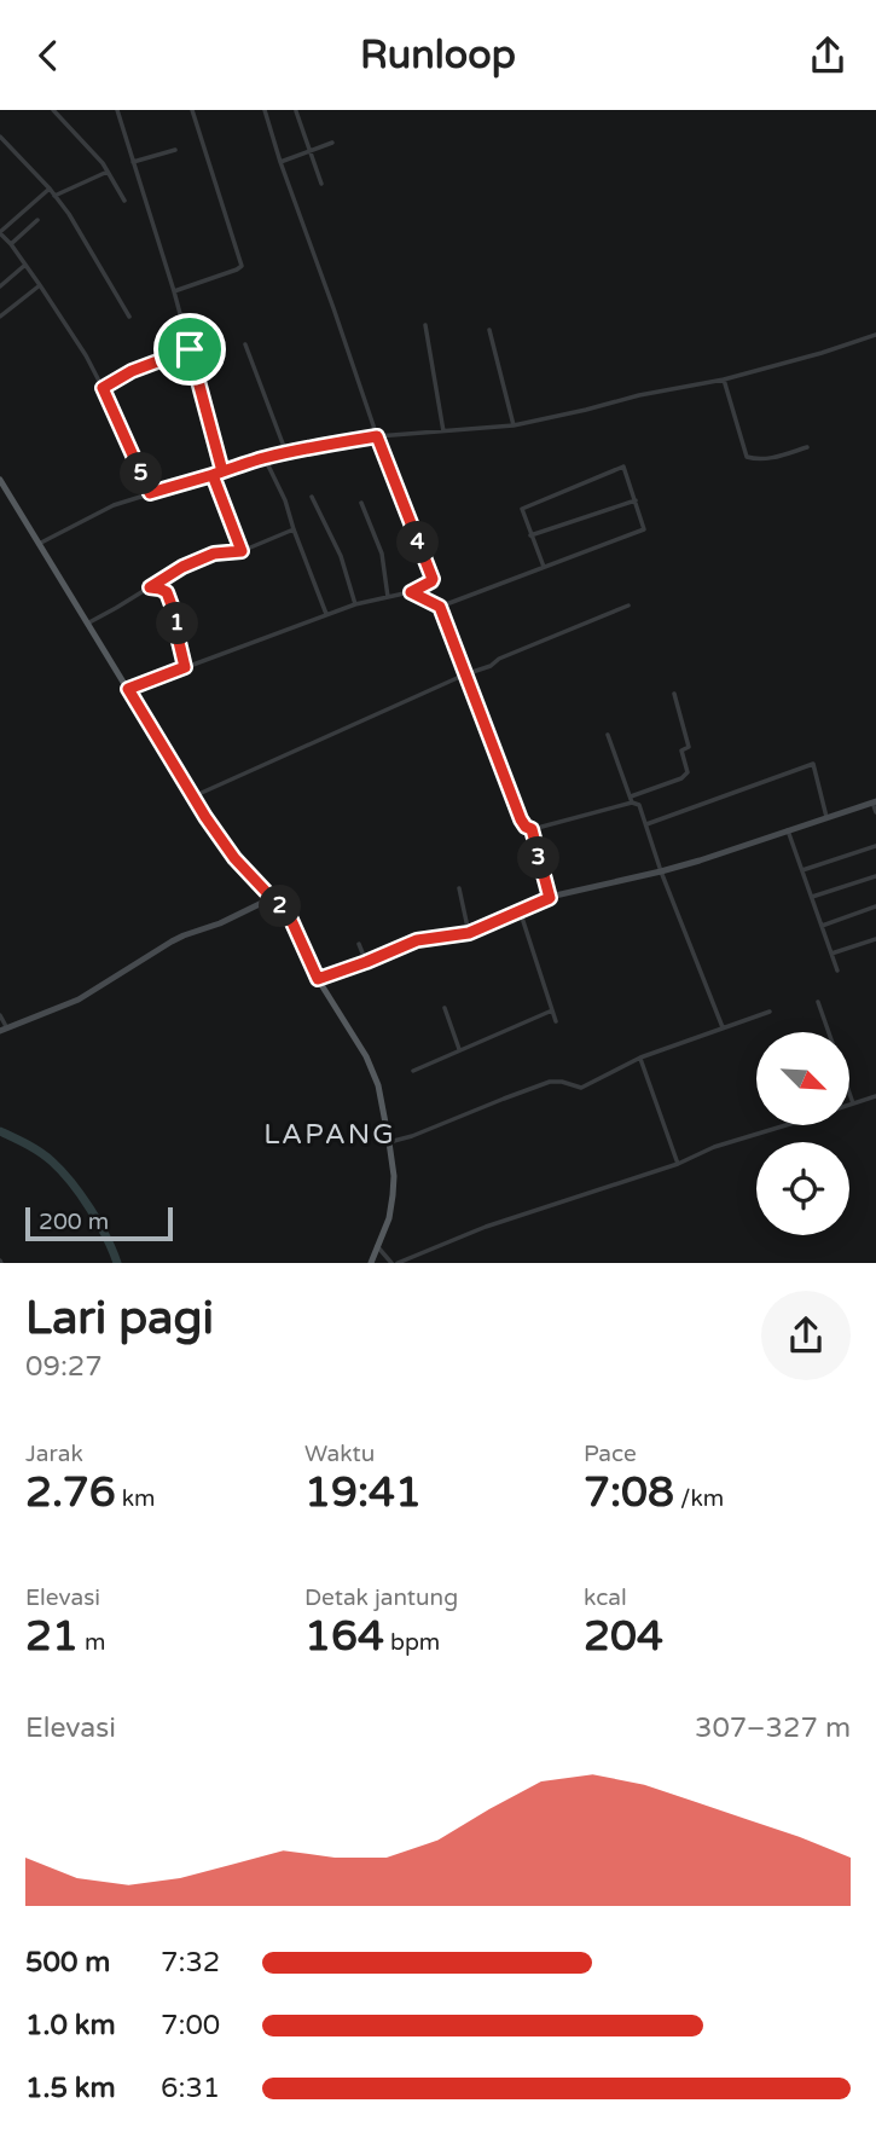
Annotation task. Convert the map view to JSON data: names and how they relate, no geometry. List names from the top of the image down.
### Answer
{
  "districts": ["LAPANG"],
  "scale_bar": "200 m",
  "north": "bottom right",
  "page": {
    "header": "Runloop",
    "pins": [
      "5",
      "4",
      "1",
      "3",
      "2"
    ],
    "scale": "200 m",
    "heading": ["Lari pagi", "09:27"],
    "stats": [
      ["Jarak", "2.76 km"],
      ["Waktu", "19:41"],
      ["Pace", "7:08 /km"],
      ["Elevasi", "21 m"],
      ["Detak jantung", "164 bpm"],
      ["kcal", "204"]
    ],
    "chart": ["Elevasi", "307–327 m"],
    "list": [
      {
        "name": "500 m",
        "note": "7:32"
      },
      {
        "name": "1.0 km",
        "note": "7:00"
      },
      {
        "name": "1.5 km",
        "note": "6:31"
      }
    ]
  }
}
